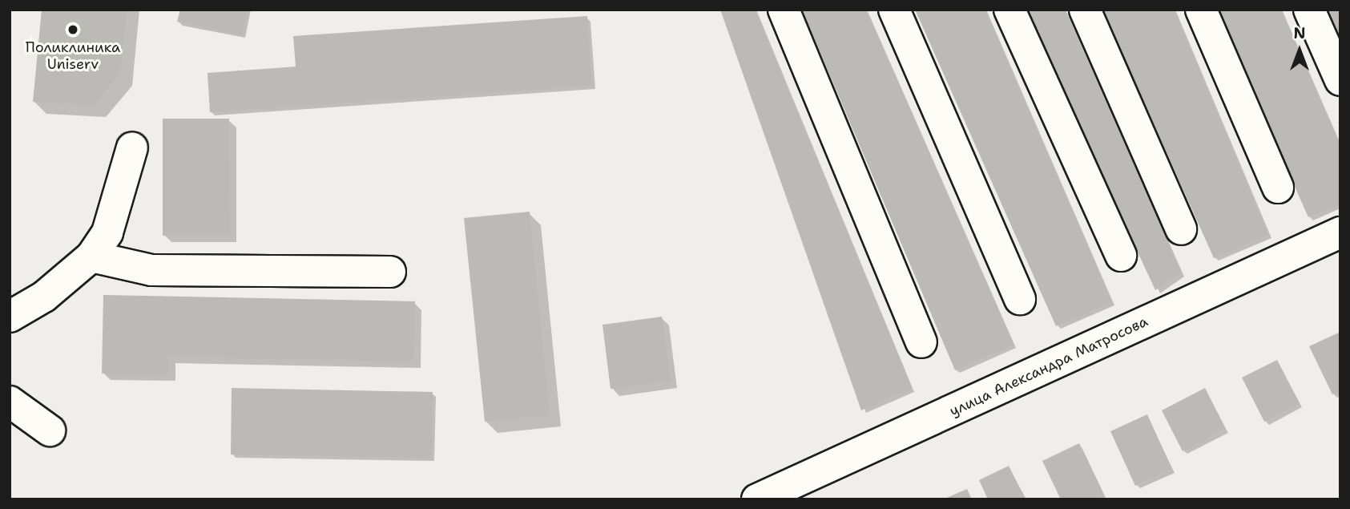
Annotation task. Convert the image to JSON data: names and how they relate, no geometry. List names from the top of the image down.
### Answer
{
  "streets": {
    "street": ["улица Александра Матросова"]
  },
  "places": ["Поликлиника Uniserv"],
  "north": "top"
}
